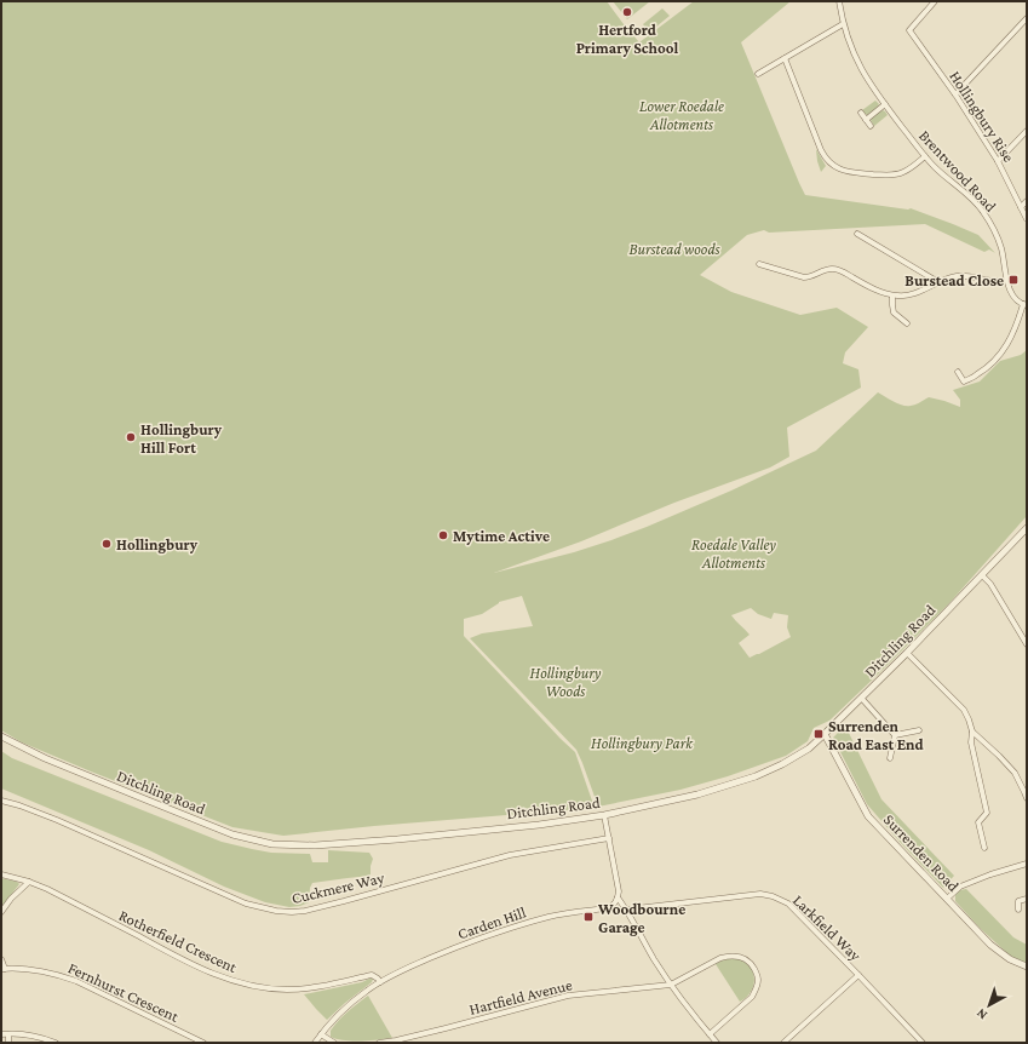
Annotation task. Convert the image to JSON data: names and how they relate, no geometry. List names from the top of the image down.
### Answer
{
  "streets": {
    "street": [
      "Hollingbury Rise",
      "Brentwood Road",
      "Ditchling Road",
      "Surrenden Road",
      "Cuckmere Way",
      "Carden Hill",
      "Larkfield Way",
      "Rotherfield Crescent",
      "Fernhurst Crescent",
      "Hartfield Avenue"
    ]
  },
  "crossings": [
    ["Ditchling Road", "Surrenden Road"],
    ["Carden Hill", "Rotherfield Crescent"]
  ],
  "parks": [
    "Lower Roedale Allotments",
    "Burstead woods",
    "Roedale Valley Allotments",
    "Hollingbury Woods",
    "Hollingbury Park"
  ],
  "places": {
    "other": [
      "Hertford Primary School",
      "Hollingbury Hill Fort",
      "Mytime Active",
      "Hollingbury"
    ],
    "transit": ["Burstead Close", "Surrenden Road East End", "Woodbourne Garage"]
  },
  "north": "bottom left"
}
